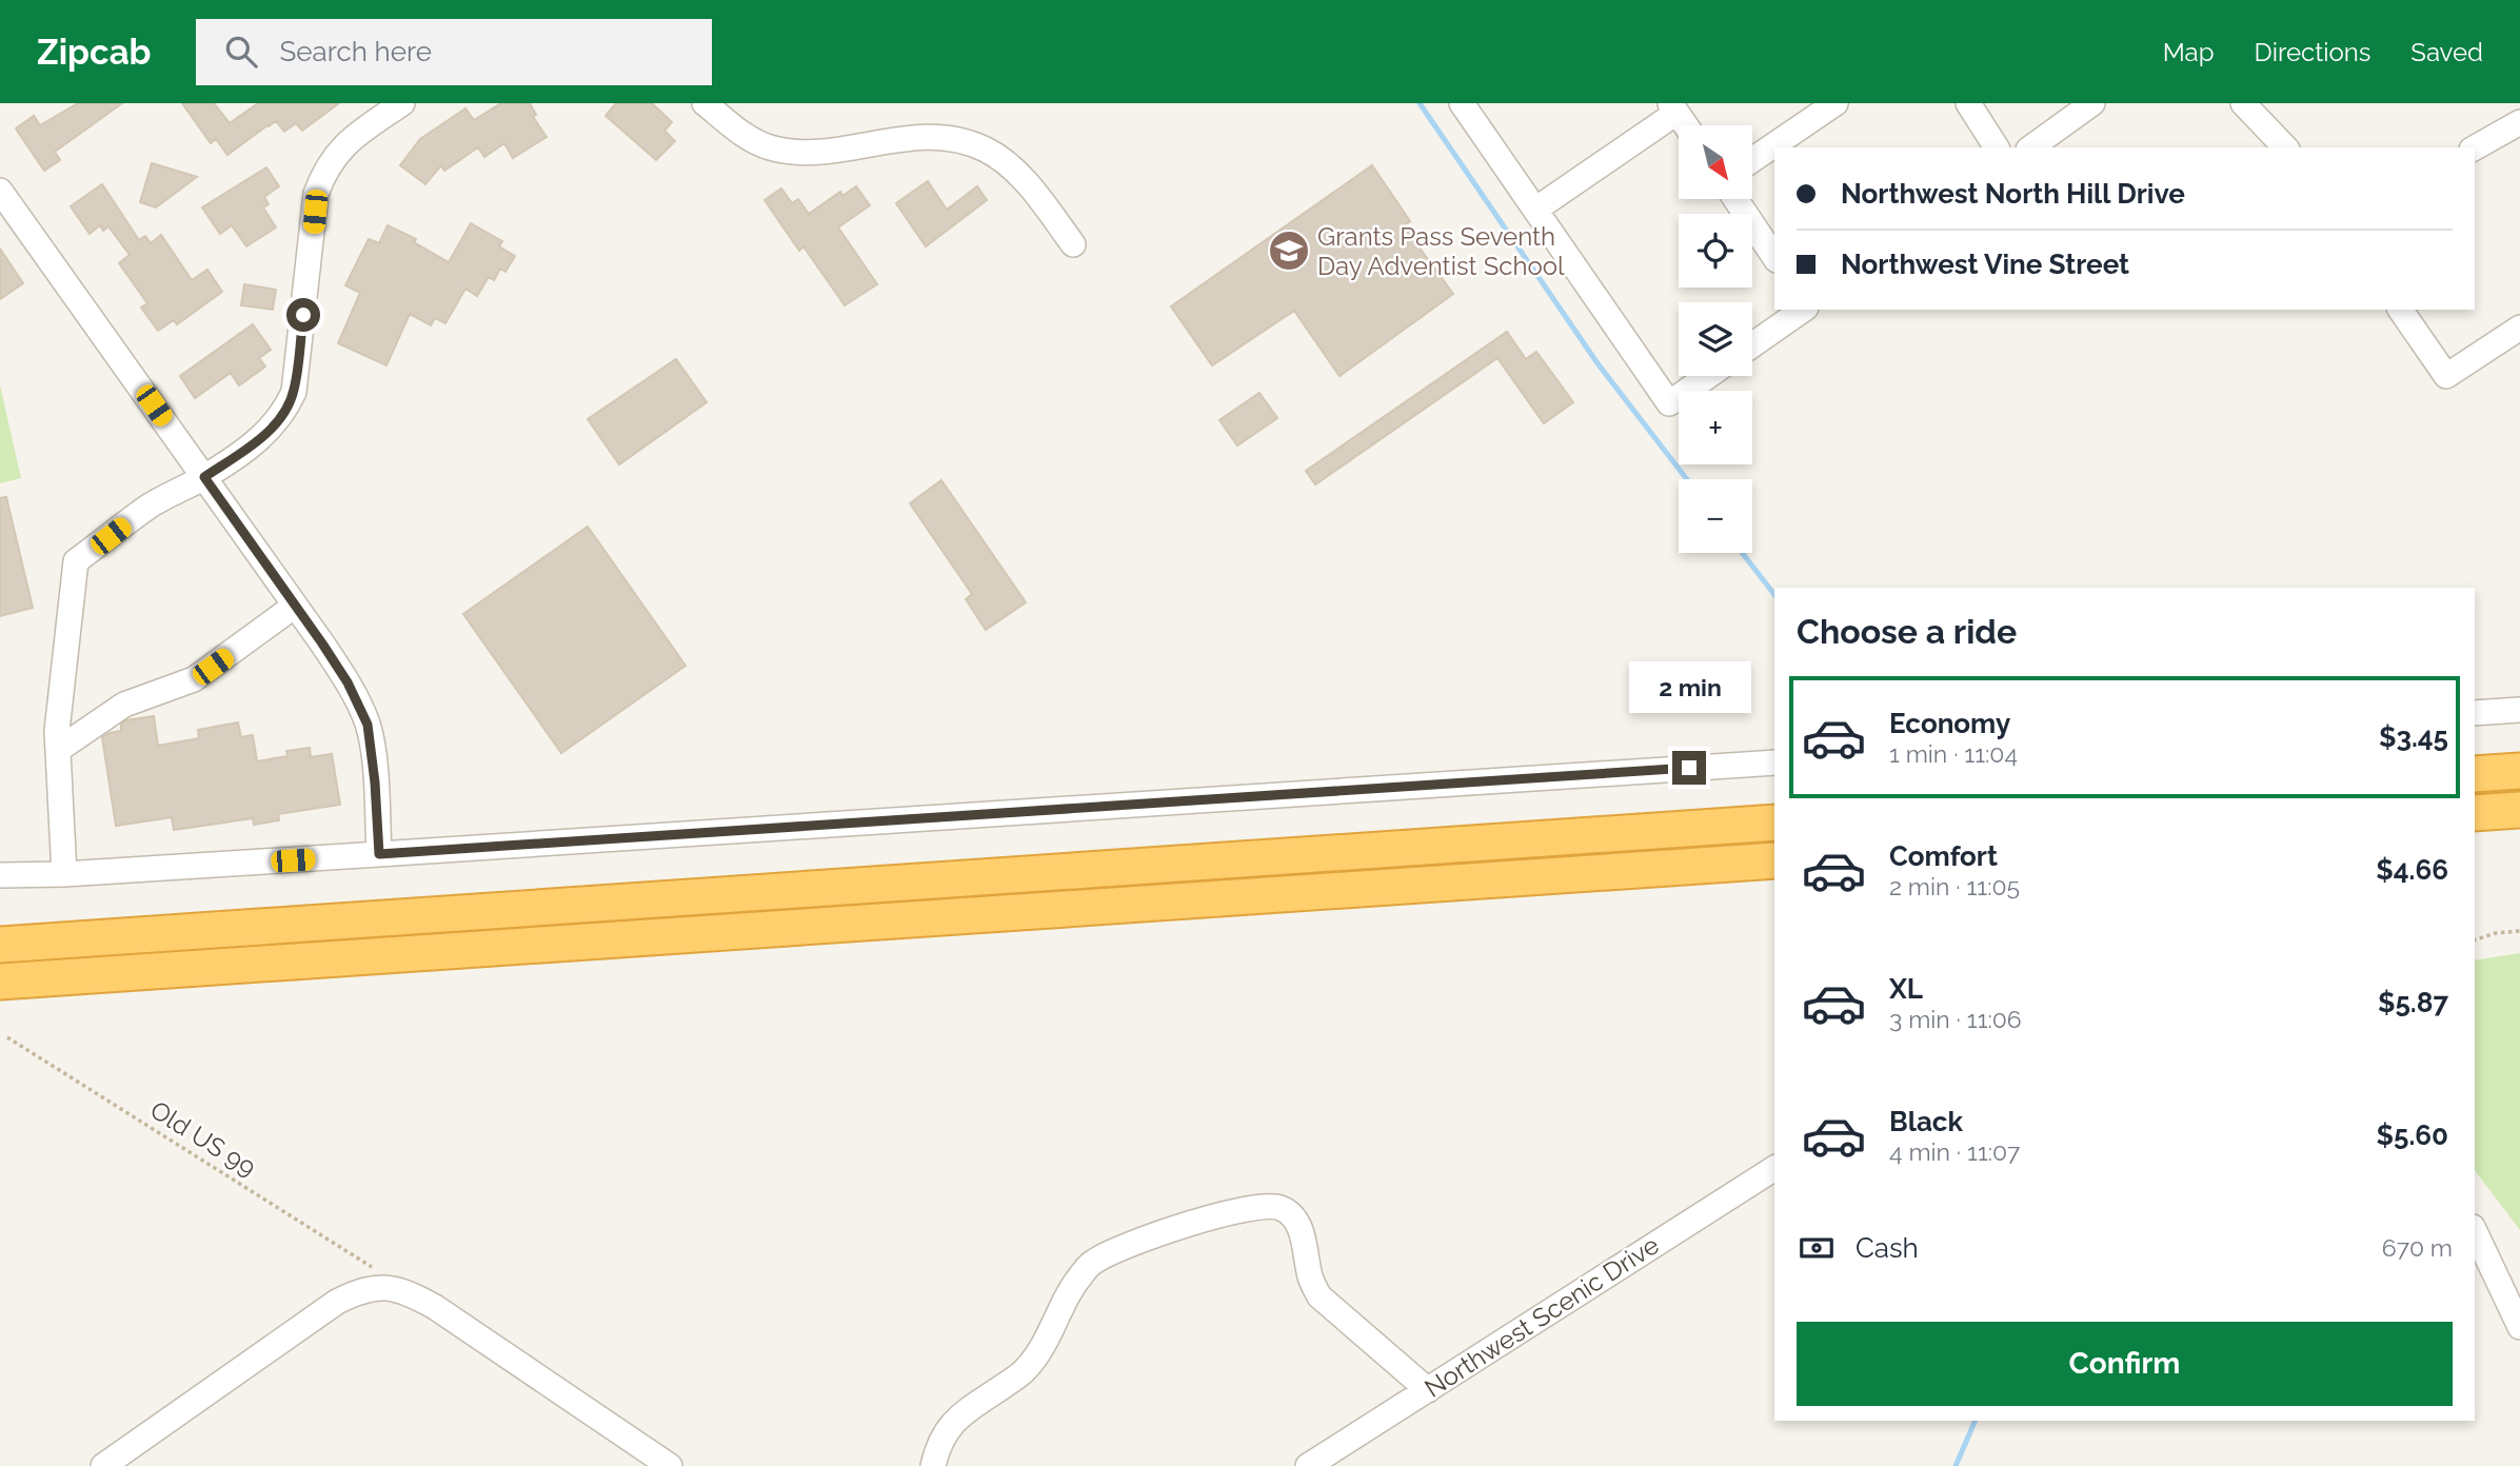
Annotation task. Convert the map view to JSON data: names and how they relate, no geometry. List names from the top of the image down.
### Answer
{
  "streets": {
    "street": ["Northwest Scenic Drive"],
    "path": ["Old US 99"]
  },
  "places": {
    "school or university": ["Grants Pass Seventh Day Adventist School"]
  },
  "north": "bottom right",
  "page": {
    "header": "Zipcab",
    "search": "Search here",
    "nav": ["Map", "Directions", "Saved"],
    "map_buttons": ["+", "−"],
    "banner": ["Northwest North Hill Drive", "Northwest Vine Street"],
    "heading": "Choose a ride",
    "bubble": "2 min",
    "list": [
      {
        "name": "Economy",
        "note": "1 min · 11:04",
        "value": "$3.45"
      },
      {
        "name": "Comfort",
        "note": "2 min · 11:05",
        "value": "$4.66"
      },
      {
        "name": "XL",
        "note": "3 min · 11:06",
        "value": "$5.87"
      },
      {
        "name": "Black",
        "note": "4 min · 11:07",
        "value": "$5.60"
      }
    ],
    "pay": ["Cash", "670 m"],
    "buttons": "Confirm"
  }
}
